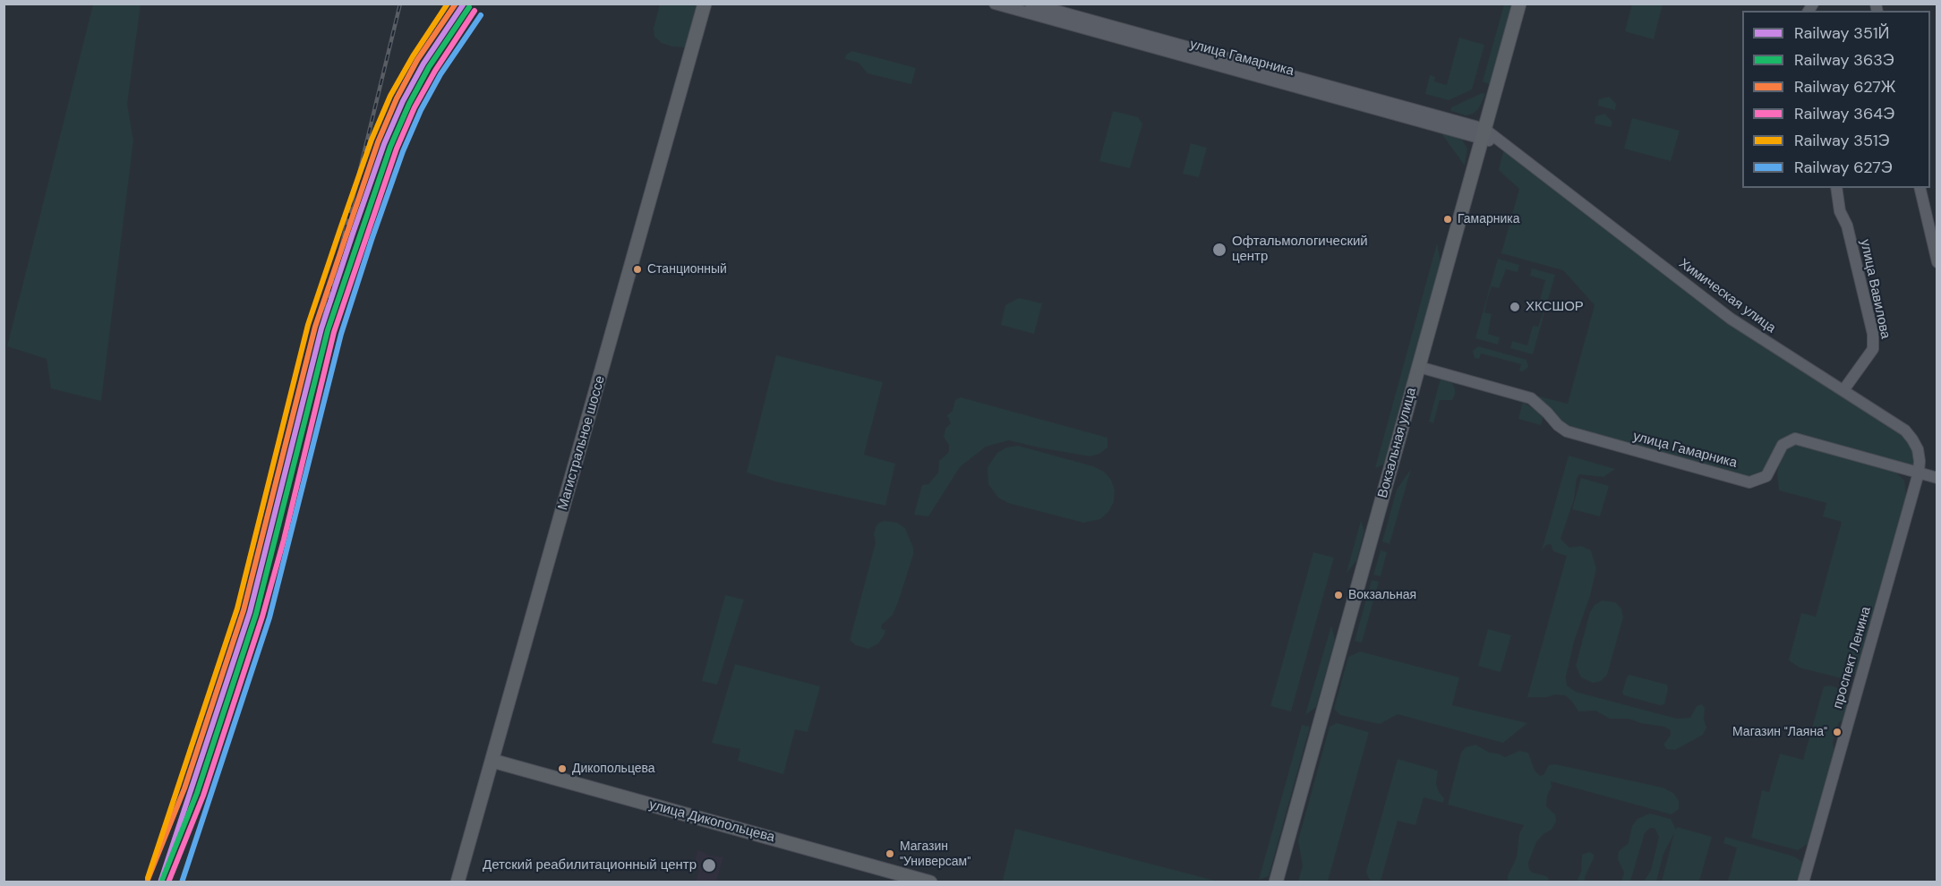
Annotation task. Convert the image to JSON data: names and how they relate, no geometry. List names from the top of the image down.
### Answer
{
  "streets": {
    "main road": ["Магистральное шоссе", "Вокзальная улица", "улица Дикопольцева"],
    "street": [
      "улица Гамарника",
      "улица Вавилова",
      "Химическая улица",
      "проспект Ленина"
    ]
  },
  "crossings": [
    ["улица Гамарника", "Химическая улица"],
    ["улица Гамарника", "Вокзальная улица"],
    ["улица Гамарника", "проспект Ленина"],
    ["улица Вавилова", "Химическая улица"],
    ["Химическая улица", "Вокзальная улица"],
    ["Химическая улица", "проспект Ленина"],
    ["Магистральное шоссе", "улица Дикопольцева"]
  ],
  "places": [
    "Гамарника",
    "Офтальмологический центр",
    "Станционный",
    "ХКСШОР",
    "Вокзальная",
    "Магазин \"Лаяна\"",
    "Дикопольцева",
    "Магазин \"Универсам\"",
    "Детский реабилитационный центр"
  ],
  "lines": [
    "rail line 351Й",
    "rail line 627Ж",
    "rail line 351Э",
    "rail line 363Э",
    "rail line 364Э",
    "rail line 627Э"
  ],
  "legend": [
    "Railway 351Й",
    "Railway 363Э",
    "Railway 627Ж",
    "Railway 364Э",
    "Railway 351Э",
    "Railway 627Э"
  ]
}
